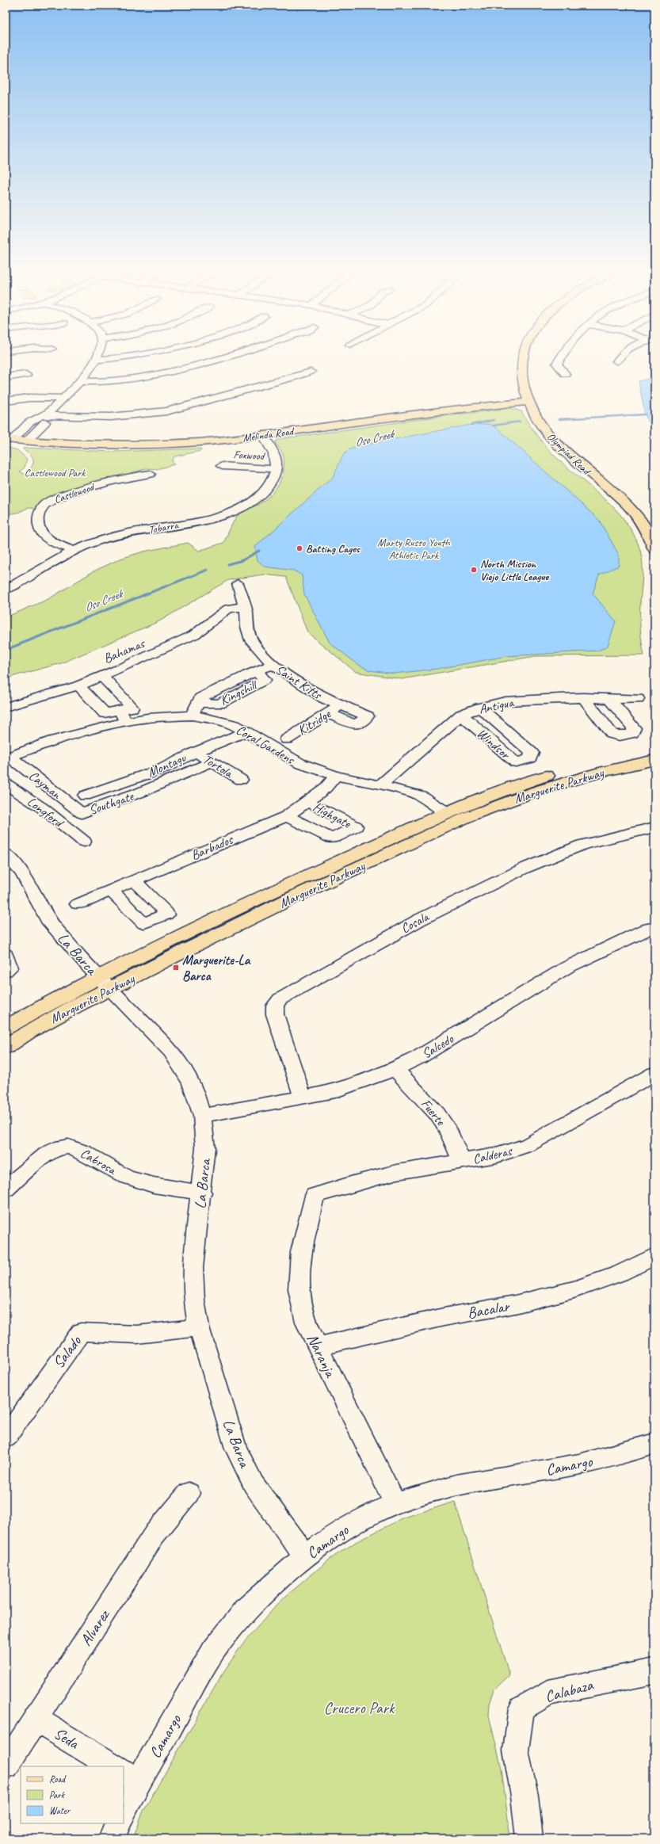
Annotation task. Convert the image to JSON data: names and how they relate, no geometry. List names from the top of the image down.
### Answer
{
  "streets": {
    "main road": ["Melinda Road", "Olympiad Road", "Marguerite Parkway"],
    "street": [
      "Foxwood",
      "Castlewood",
      "Tobarra",
      "Bahamas",
      "Saint Kitts",
      "Kingshill",
      "Antigua",
      "Kitridge",
      "Windsor",
      "Coral Gardens",
      "Montagu",
      "Tortola",
      "Cayman",
      "Southgate",
      "Longford",
      "Highgate",
      "Barbados",
      "Cosala",
      "La Barca",
      "Salcedo",
      "Fuerte",
      "Calderas",
      "Cabrosa",
      "Bacalar",
      "Salado",
      "Naranja",
      "Camargo",
      "Alvarez",
      "Calabaza",
      "Seda"
    ]
  },
  "crossings": [
    ["Melinda Road", "Olympiad Road"],
    ["Melinda Road", "Tobarra"],
    ["Foxwood", "Tobarra"],
    ["Castlewood", "Tobarra"],
    ["Bahamas", "Saint Kitts"],
    ["Saint Kitts", "Kingshill"],
    ["Saint Kitts", "Kitridge"],
    ["Kingshill", "Coral Gardens"],
    ["Antigua", "Windsor"],
    ["Antigua", "Coral Gardens"],
    ["Coral Gardens", "Montagu"],
    ["Coral Gardens", "Cayman"],
    ["Coral Gardens", "Marguerite Parkway"],
    ["Coral Gardens", "Barbados"],
    ["Montagu", "Tortola"],
    ["Tortola", "Southgate"],
    ["Cayman", "Southgate"],
    ["Marguerite Parkway", "La Barca"],
    ["Highgate", "Barbados"],
    ["Cosala", "Salcedo"],
    ["La Barca", "Salcedo"],
    ["La Barca", "Cabrosa"],
    ["La Barca", "Salado"],
    ["La Barca", "Camargo"],
    ["Salcedo", "Fuerte"],
    ["Fuerte", "Calderas"],
    ["Calderas", "Naranja"],
    ["Bacalar", "Naranja"],
    ["Naranja", "Camargo"],
    ["Alvarez", "Seda"]
  ],
  "water": ["Oso Creek"],
  "parks": ["Castlewood Park", "Marty Russo Youth Athletic Park", "Crucero Park"],
  "places": {
    "other": ["Batting Cages", "North Mission Viejo Little League"],
    "transit": ["Marguerite-La Barca"]
  },
  "legend": ["Road", "Park", "Water"]
}
